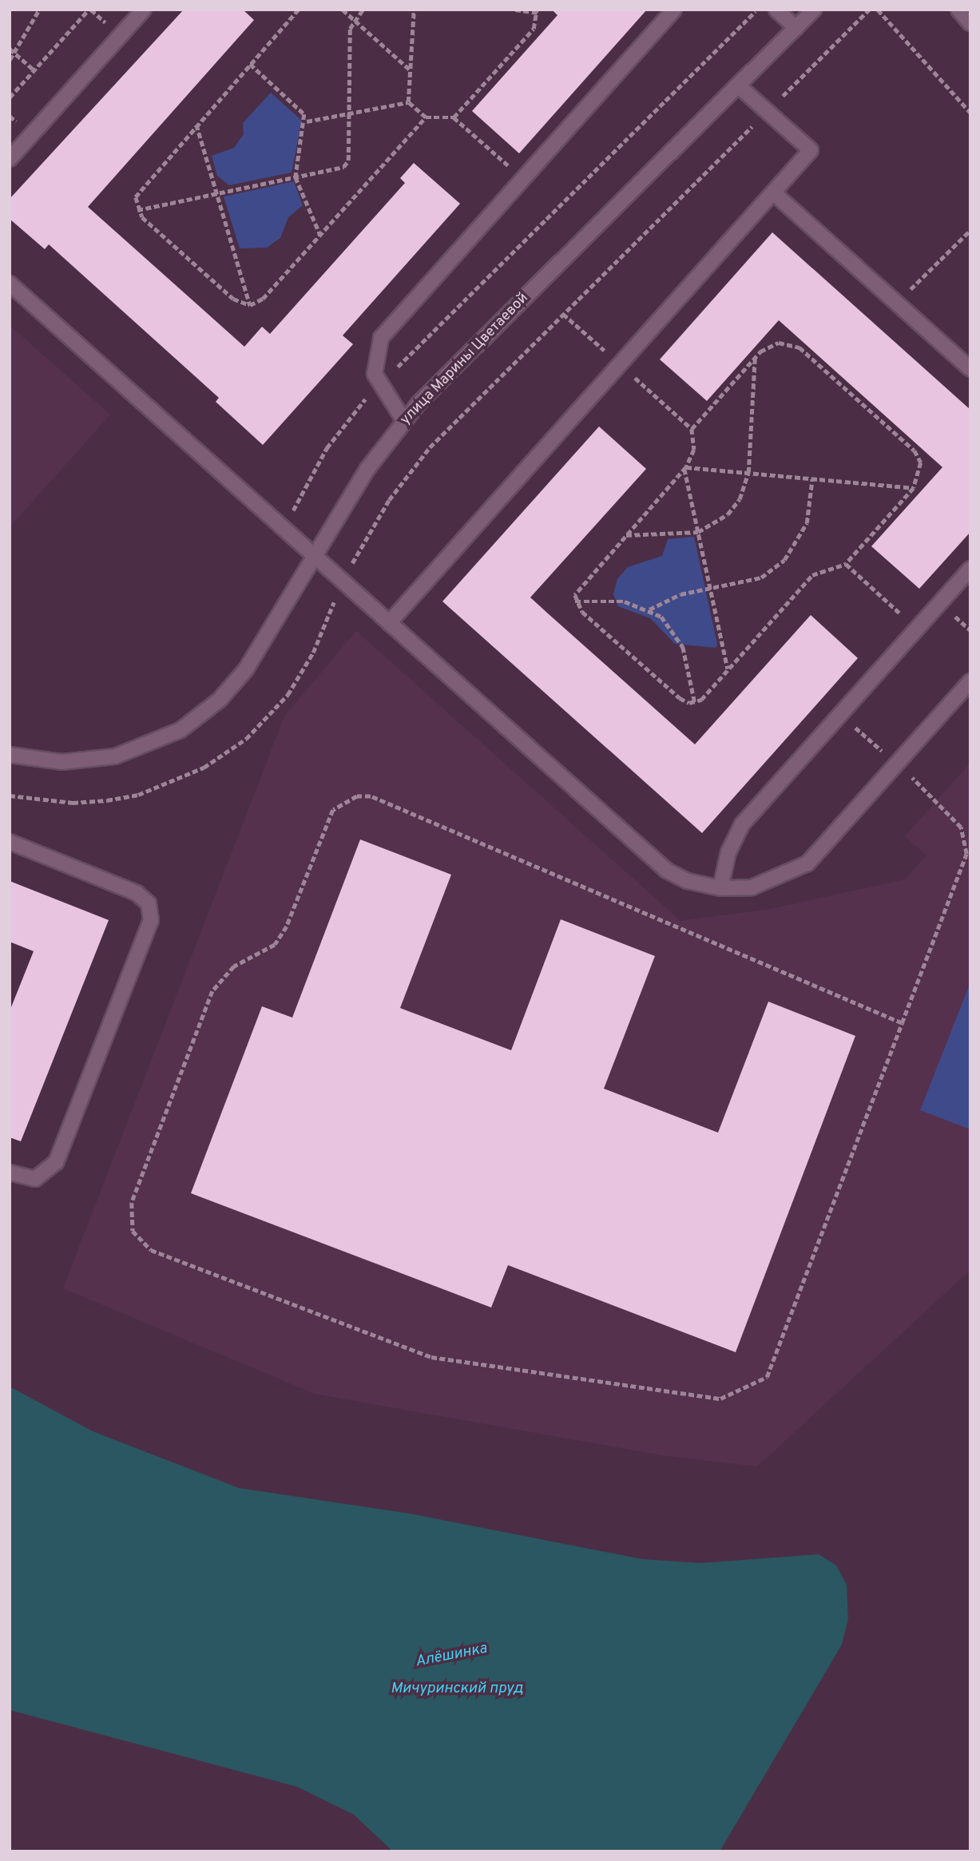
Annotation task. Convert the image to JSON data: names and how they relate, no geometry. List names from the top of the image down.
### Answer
{
  "streets": {
    "street": ["улица Марины Цветаевой"]
  },
  "water": ["Алёшинка", "Мичуринский пруд"]
}
